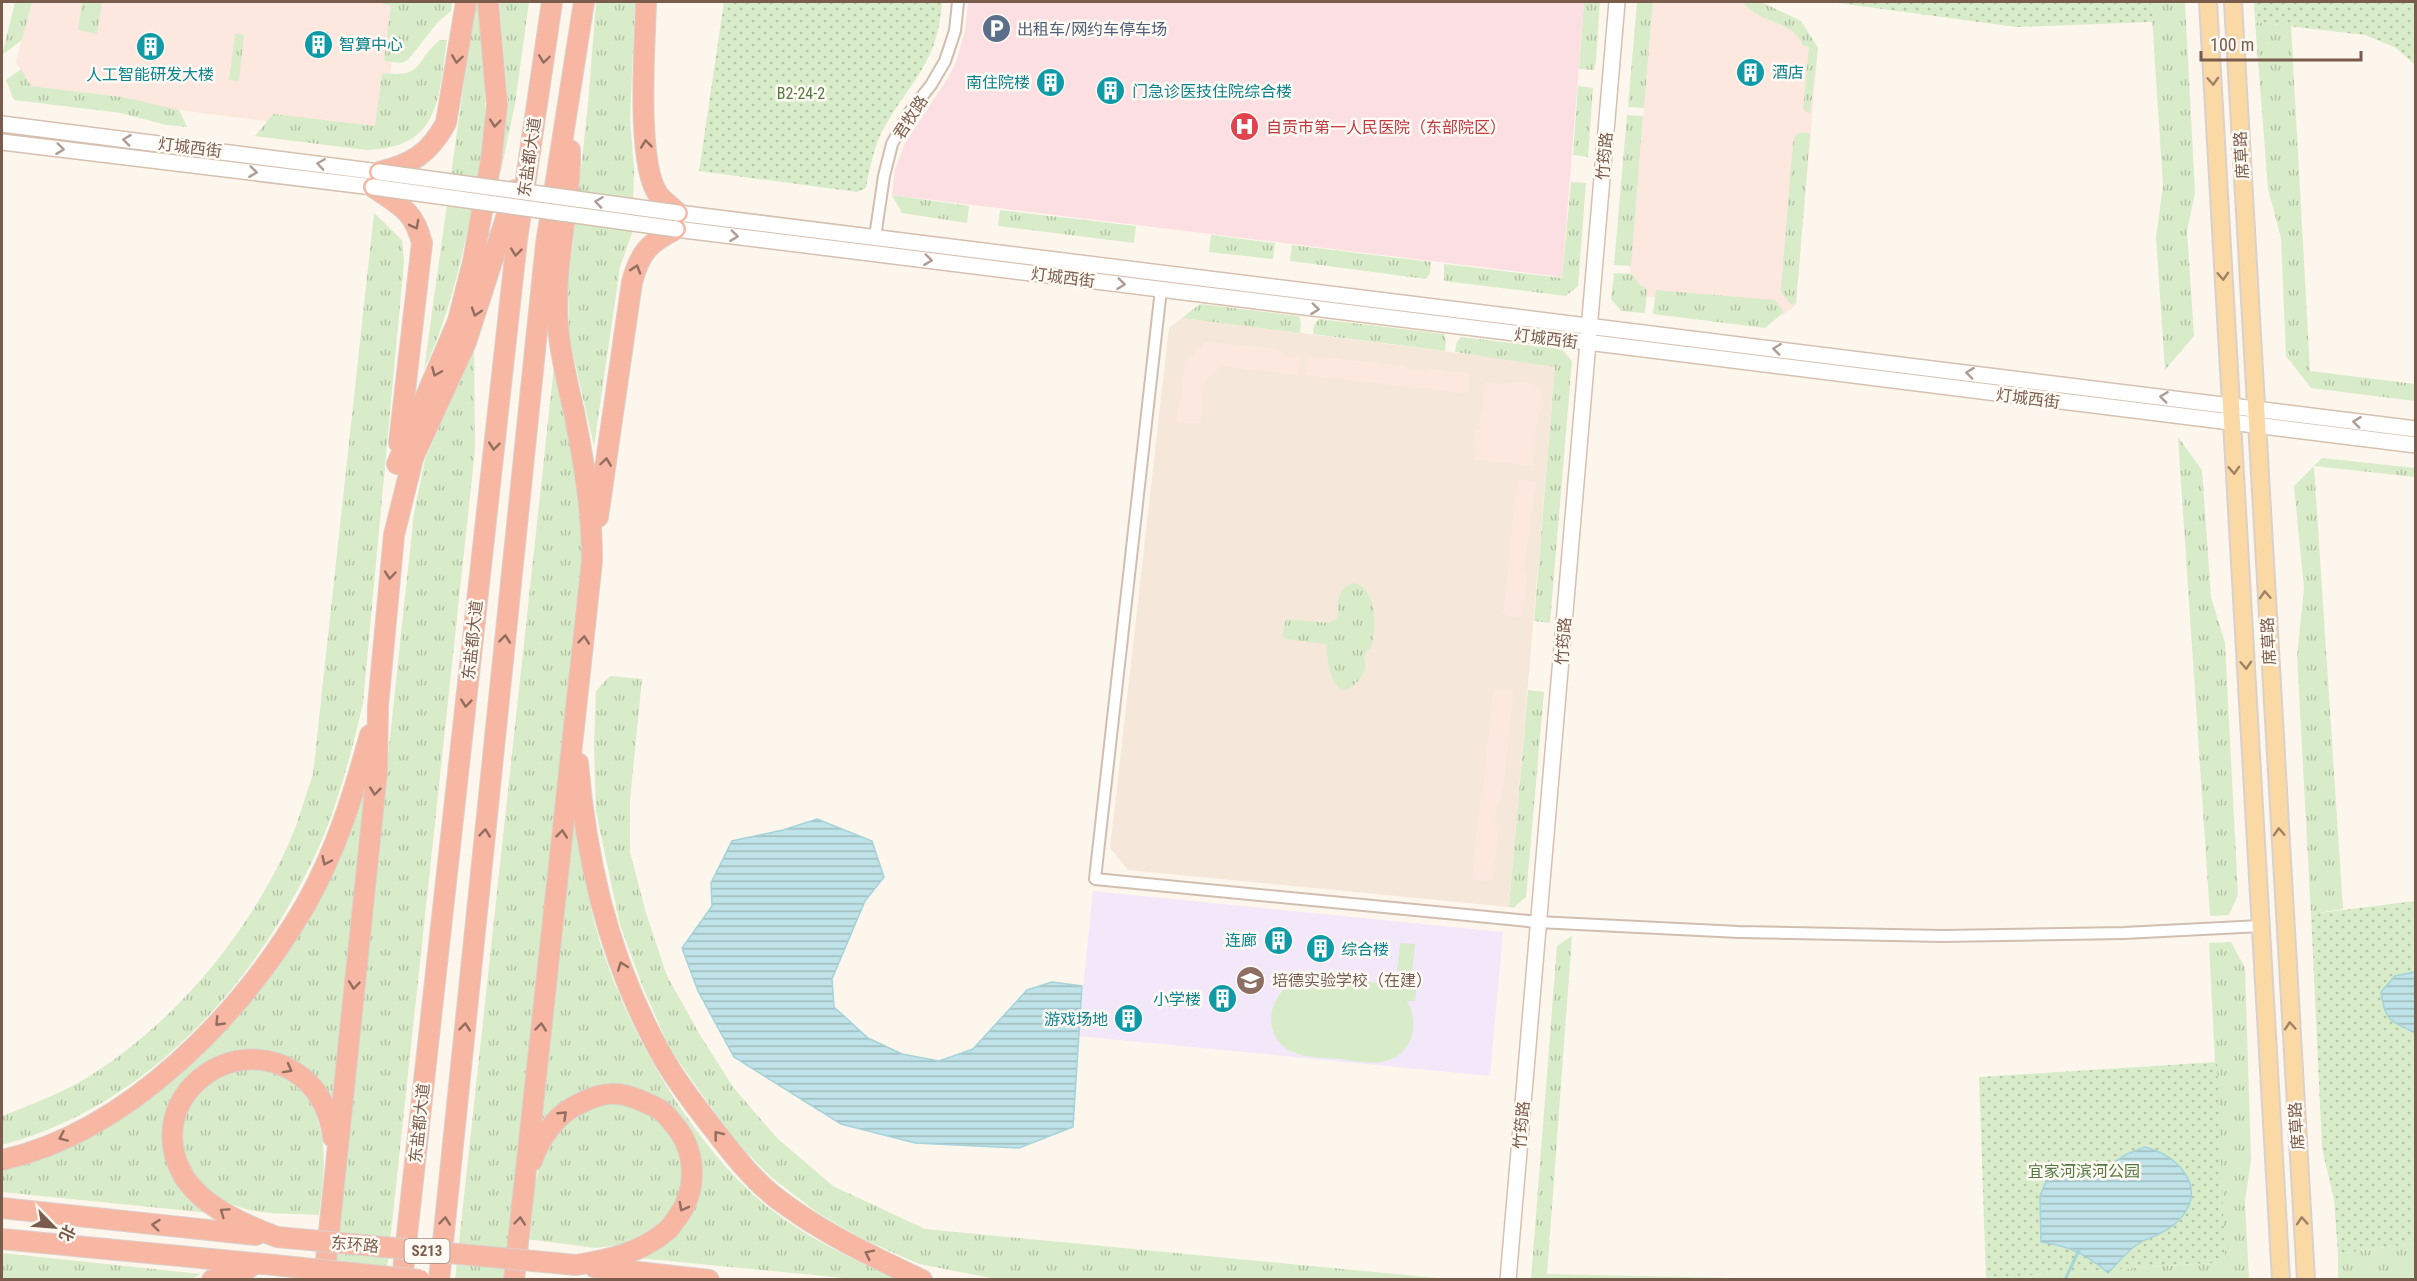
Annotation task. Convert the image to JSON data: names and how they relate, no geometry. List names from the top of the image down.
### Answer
{
  "streets": {
    "highway": ["东盐都大道", "东环路", "S213"],
    "main road": ["席草路"],
    "street": ["君牧路", "灯城西街", "竹筠路"]
  },
  "crossings": [
    ["君牧路", "灯城西街"],
    ["灯城西街", "席草路"],
    ["灯城西街", "竹筠路"]
  ],
  "parks": ["B2-24-2", "宜家河滨河公园"],
  "places": {
    "parking": ["出租车/网约车停车场"],
    "building": [
      "智算中心",
      "人工智能研发大楼",
      "酒店",
      "南住院楼",
      "门急诊医技住院综合楼",
      "连廊",
      "综合楼",
      "小学楼",
      "游戏场地"
    ],
    "hospital": ["自贡市第一人民医院（东部院区）"],
    "school or university": ["培德实验学校（在建）"]
  },
  "scale_bar": "100 m",
  "north": "bottom right"
}
